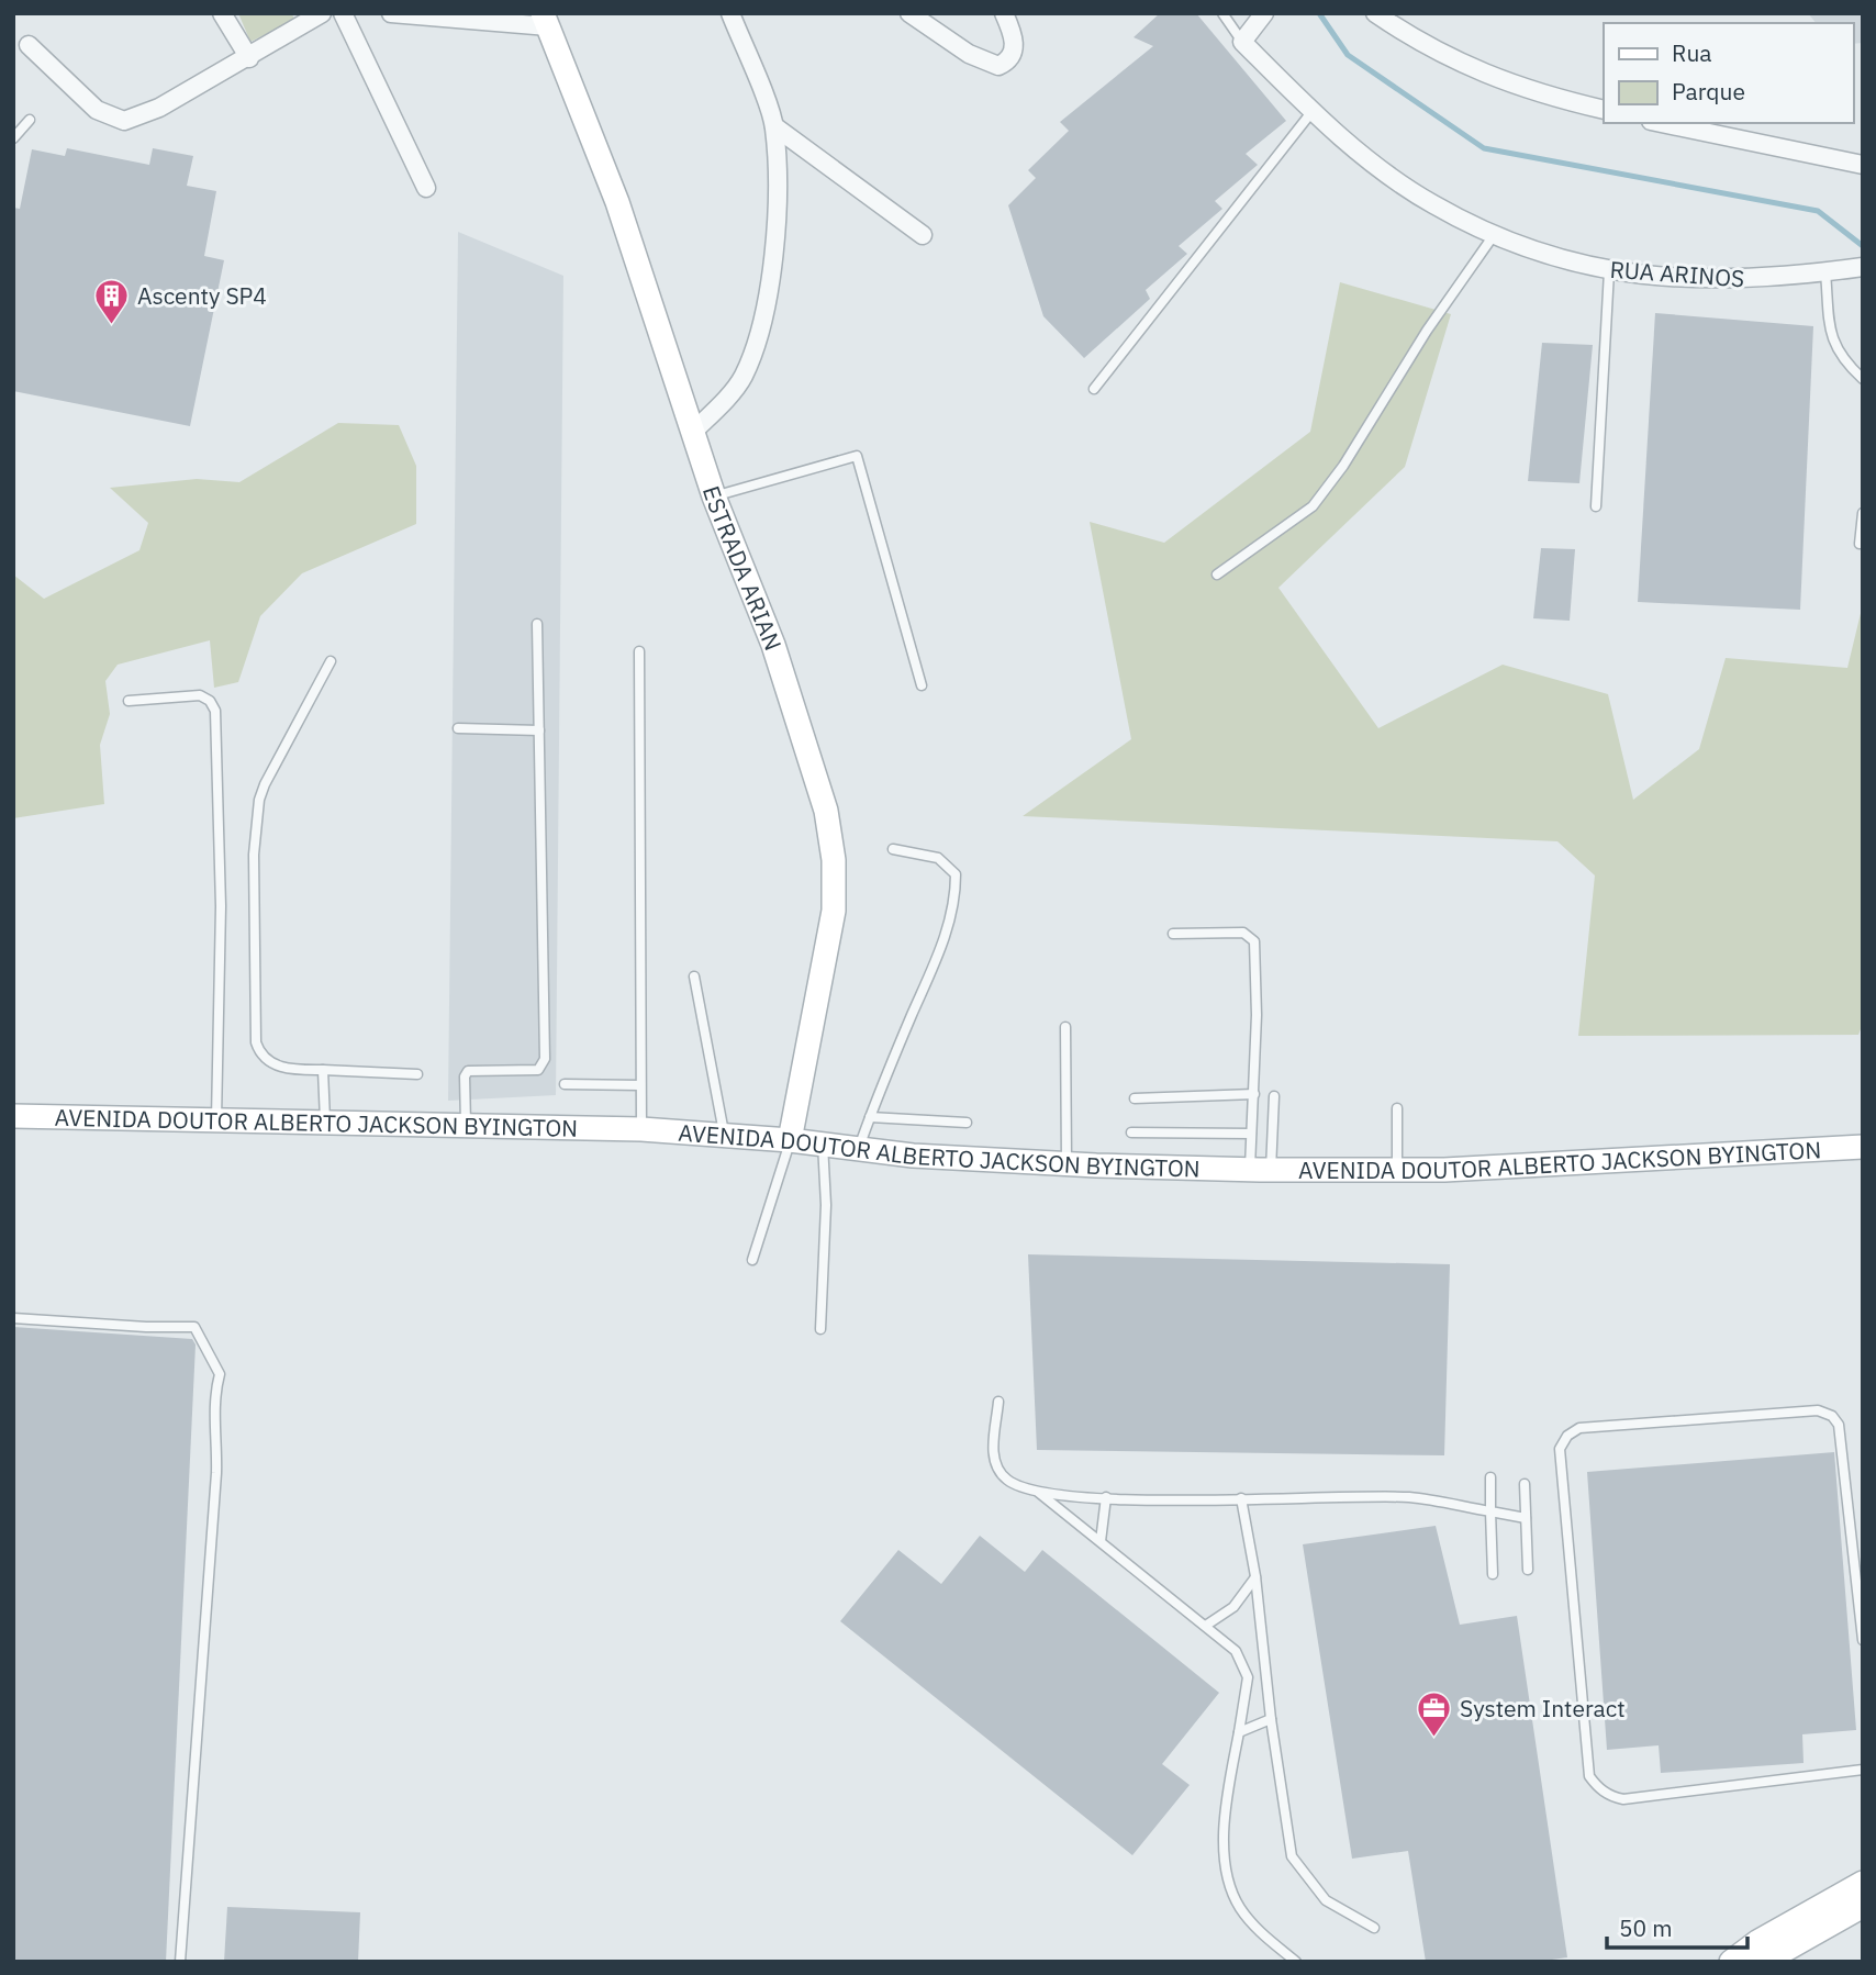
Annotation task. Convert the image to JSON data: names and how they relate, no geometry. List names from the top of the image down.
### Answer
{
  "streets": {
    "main road": ["ESTRADA ARIAN", "AVENIDA DOUTOR ALBERTO JACKSON BYINGTON"],
    "street": ["RUA ARINOS"]
  },
  "crossings": [
    ["ESTRADA ARIAN", "AVENIDA DOUTOR ALBERTO JACKSON BYINGTON"]
  ],
  "places": {
    "building": ["Ascenty SP4"],
    "office": ["System Interact"]
  },
  "legend": ["Rua", "Parque"],
  "scale_bar": "50 m"
}
